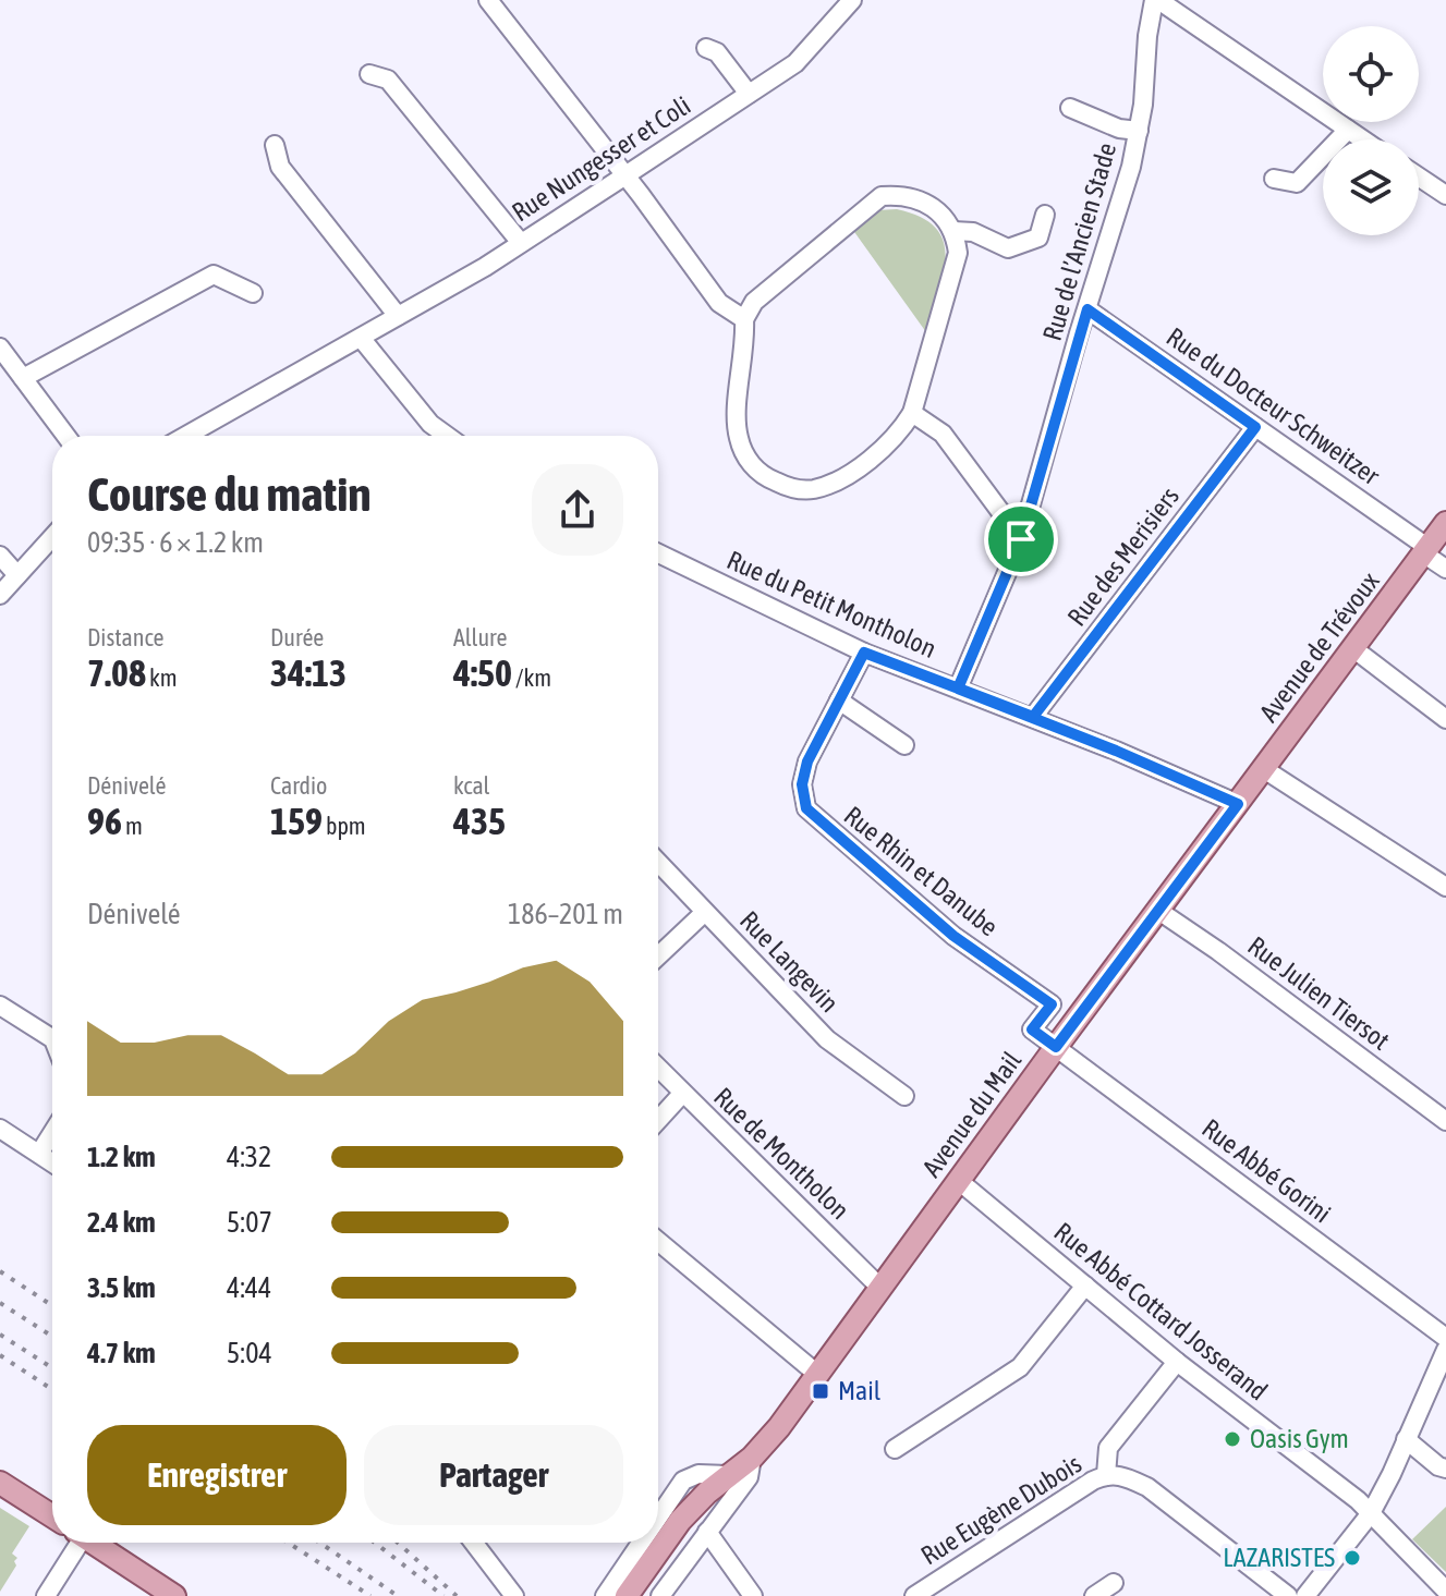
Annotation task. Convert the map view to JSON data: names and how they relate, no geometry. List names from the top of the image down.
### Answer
{
  "streets": {
    "main road": ["Avenue de Trévoux", "Avenue du Mail"],
    "street": [
      "Rue Nungesser et Coli",
      "Rue de l’Ancien Stade",
      "Rue du Docteur Schweitzer",
      "Rue des Merisiers",
      "Rue du Petit Montholon",
      "Rue Rhin et Danube",
      "Rue Langevin",
      "Rue Julien Tiersot",
      "Rue de Montholon",
      "Rue Abbé Gorini",
      "Rue Abbé Cottard Josserand",
      "Rue Eugène Dubois"
    ]
  },
  "crossings": [
    ["Rue de l’Ancien Stade", "Rue du Docteur Schweitzer"],
    ["Rue de l’Ancien Stade", "Rue du Petit Montholon"],
    ["Rue du Docteur Schweitzer", "Rue des Merisiers"],
    ["Rue du Docteur Schweitzer", "Avenue de Trévoux"],
    ["Rue des Merisiers", "Rue du Petit Montholon"],
    ["Rue du Petit Montholon", "Avenue de Trévoux"],
    ["Rue du Petit Montholon", "Rue Rhin et Danube"],
    ["Rue du Petit Montholon", "Avenue du Mail"],
    ["Avenue de Trévoux", "Avenue du Mail"],
    ["Rue Rhin et Danube", "Avenue du Mail"],
    ["Rue Rhin et Danube", "Rue Abbé Gorini"],
    ["Rue Julien Tiersot", "Avenue du Mail"],
    ["Avenue du Mail", "Rue de Montholon"],
    ["Avenue du Mail", "Rue Abbé Gorini"],
    ["Avenue du Mail", "Rue Abbé Cottard Josserand"]
  ],
  "places": {
    "transit": ["Mail"],
    "other": ["Oasis Gym", "LAZARISTES"]
  },
  "page": {
    "heading": ["Course du matin", "09:35 · 6 × 1.2 km"],
    "stats": [
      ["Distance", "7.08 km"],
      ["Durée", "34:13"],
      ["Allure", "4:50 /km"],
      ["Dénivelé", "96 m"],
      ["Cardio", "159 bpm"],
      ["kcal", "435"]
    ],
    "chart": ["Dénivelé", "186–201 m"],
    "list": [
      {
        "name": "1.2 km",
        "note": "4:32"
      },
      {
        "name": "2.4 km",
        "note": "5:07"
      },
      {
        "name": "3.5 km",
        "note": "4:44"
      },
      {
        "name": "4.7 km",
        "note": "5:04"
      }
    ],
    "buttons": ["Enregistrer", "Partager"]
  }
}
